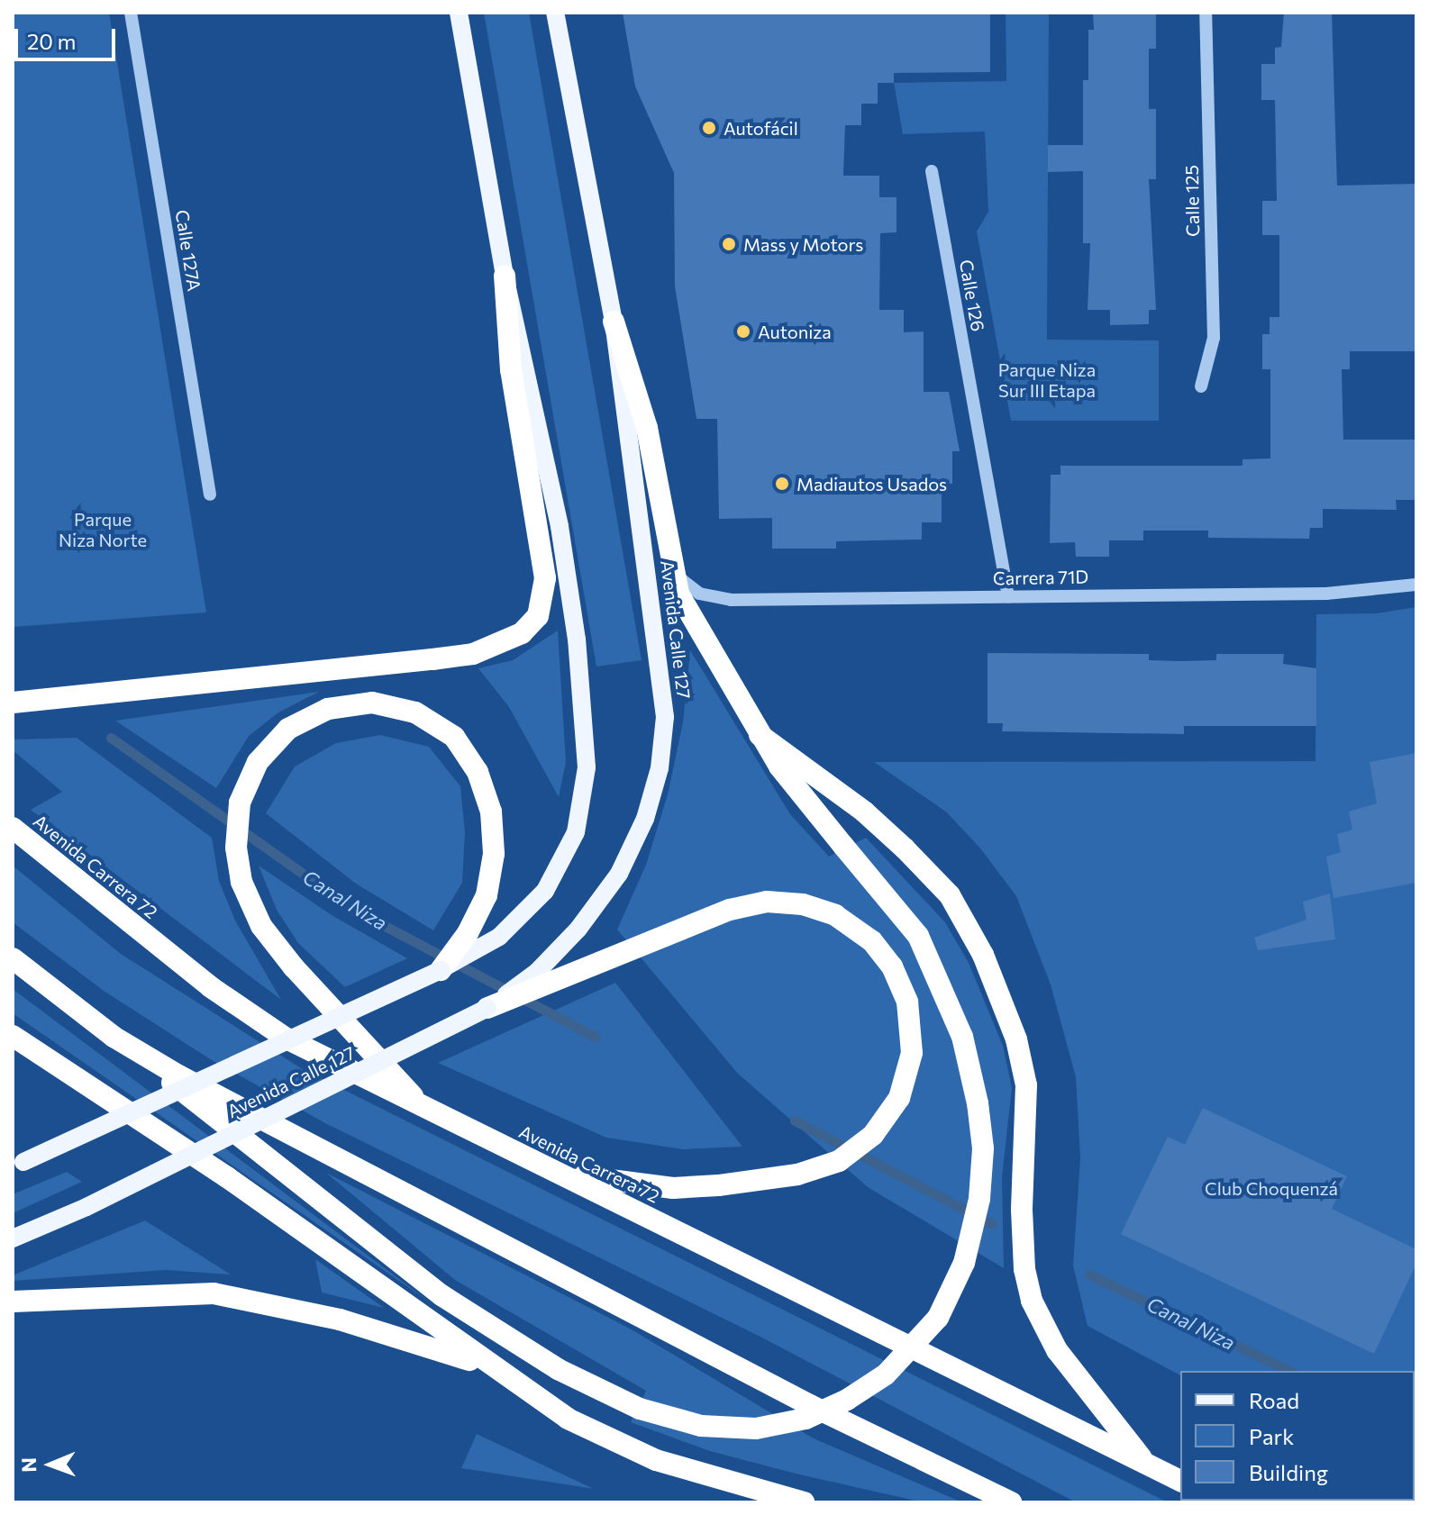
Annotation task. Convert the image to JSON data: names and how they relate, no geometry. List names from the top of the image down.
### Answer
{
  "streets": {
    "highway": ["Avenida Carrera 72"],
    "main road": ["Avenida Calle 127"],
    "street": [
      "Calle 125",
      "Calle 127A",
      "Calle 126",
      "Carrera 71D"
    ]
  },
  "crossings": [
    ["Calle 126", "Carrera 71D"]
  ],
  "water": ["Canal Niza"],
  "parks": ["Parque Niza Sur III Etapa", "Parque Niza Norte", "Club Choquenzá"],
  "places": [
    "Autofácil",
    "Mass y Motors",
    "Autoniza",
    "Madiautos Usados"
  ],
  "legend": ["Road", "Park", "Building"],
  "scale_bar": "20 m",
  "north": "left"
}
